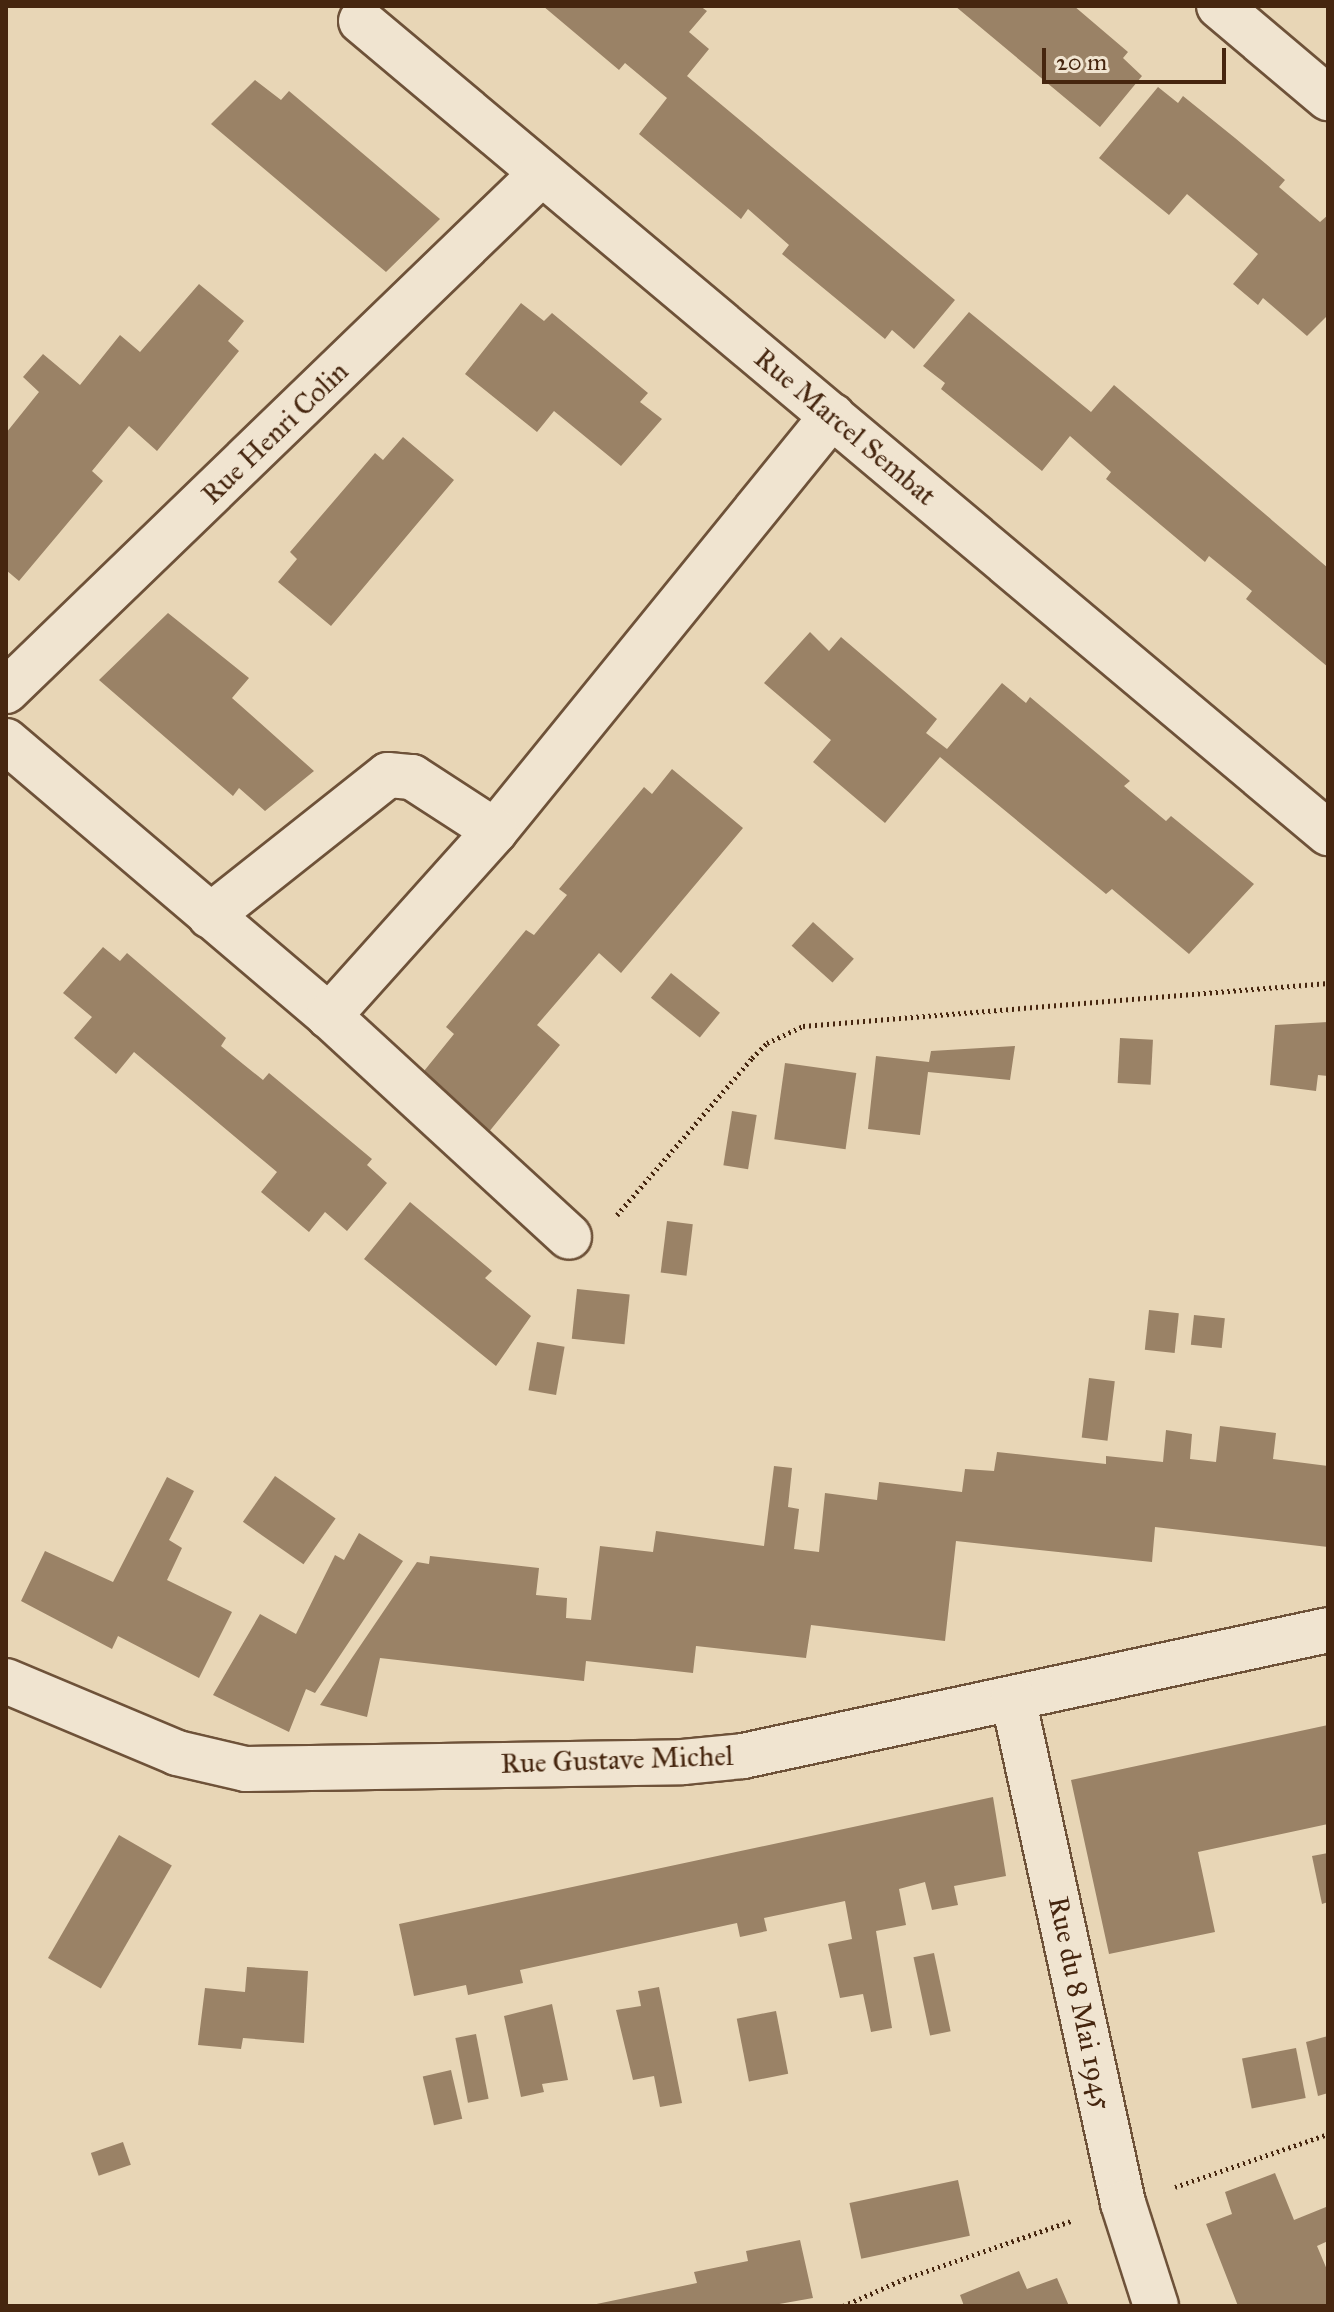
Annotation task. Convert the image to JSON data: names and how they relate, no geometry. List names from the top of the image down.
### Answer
{
  "streets": {
    "street": [
      "Rue Marcel Sembat",
      "Rue Henri Colin",
      "Rue Gustave Michel",
      "Rue du 8 Mai 1945"
    ]
  },
  "crossings": [
    ["Rue Marcel Sembat", "Rue Henri Colin"],
    ["Rue Gustave Michel", "Rue du 8 Mai 1945"]
  ],
  "scale_bar": "20 m"
}
